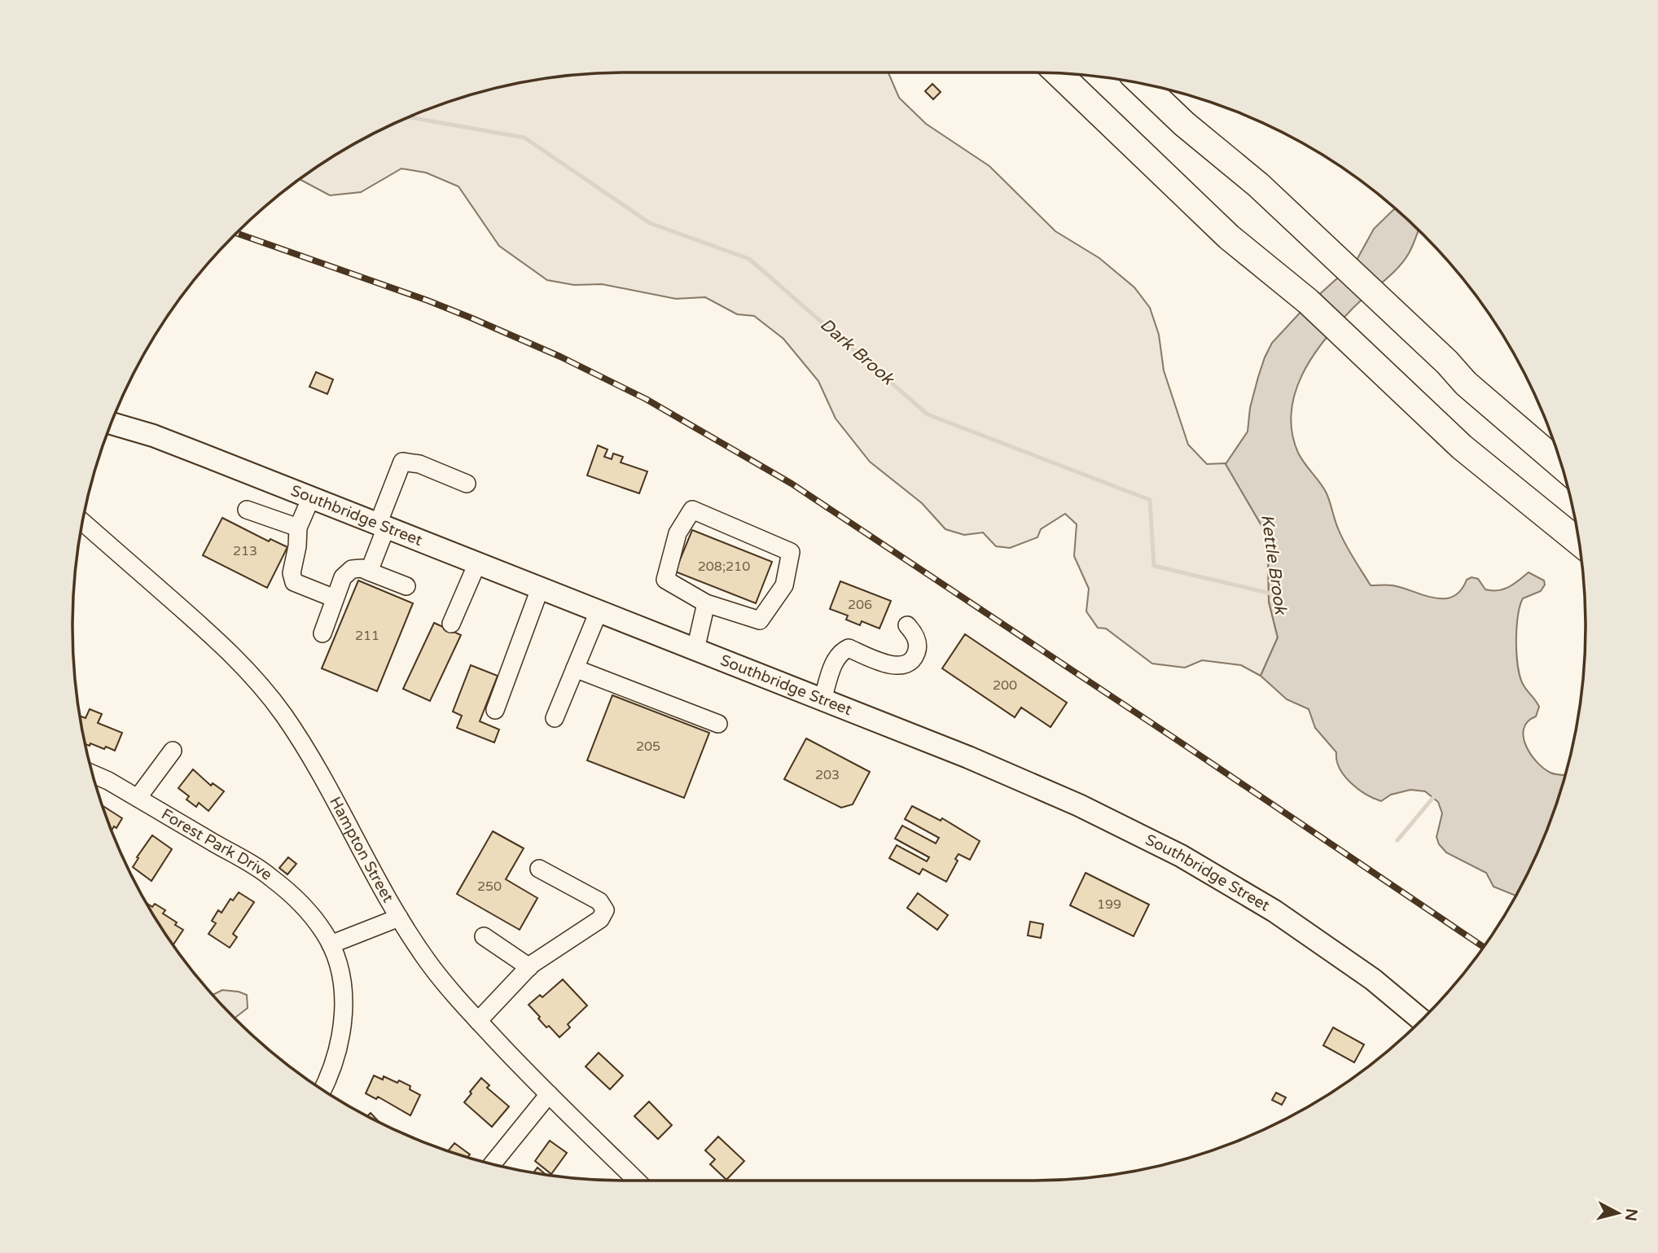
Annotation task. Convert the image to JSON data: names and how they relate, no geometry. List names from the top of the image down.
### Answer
{
  "streets": {
    "main road": ["Southbridge Street"],
    "street": ["Forest Park Drive", "Hampton Street"]
  },
  "water": ["Dark Brook", "Kettle Brook"],
  "house_numbers": [
    "213",
    "208;210",
    "206",
    "211",
    "200",
    "205",
    "203",
    "250",
    "199"
  ],
  "north": "right"
}
